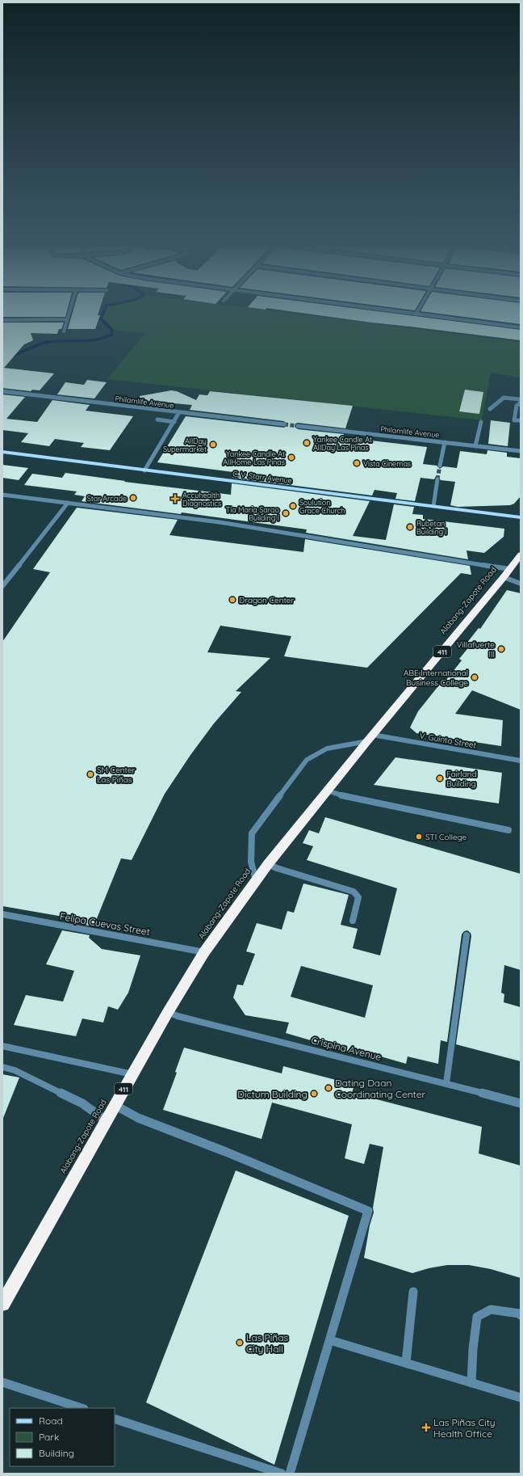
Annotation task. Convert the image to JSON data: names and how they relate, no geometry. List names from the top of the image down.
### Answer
{
  "streets": {
    "highway": ["Alabang-Zapote Road", "411"],
    "main road": ["C. V. Starr Avenue"],
    "street": [
      "Philamlife Avenue",
      "V. Guinto Street",
      "Felipa Cuevas Street",
      "Crispina Avenue"
    ]
  },
  "crossings": [
    ["Alabang-Zapote Road", "V. Guinto Street"],
    ["Alabang-Zapote Road", "Felipa Cuevas Street"],
    ["Alabang-Zapote Road", "Crispina Avenue"]
  ],
  "places": {
    "other": [
      "Yankee Candle At AllDay Las Pinas",
      "AllDay Supermarket",
      "Yankee Candle At AllHome Las Pinas",
      "Vista Cinemas",
      "Star Arcade",
      "Soulution Grace Church",
      "Tia Maria Sarao Building I",
      "Rubetan Building I",
      "Dragon Center",
      "Villafuerte III",
      "ABE International Business College",
      "SM Center Las Piñas",
      "Fairland Building",
      "STI College",
      "Dating Daan Coordinating Center",
      "Dictum Building",
      "Las Piñas City Hall"
    ],
    "health": ["Accuhealth Diagnostics", "Las Piñas City Health Office"]
  },
  "legend": ["Road", "Park", "Building"]
}
